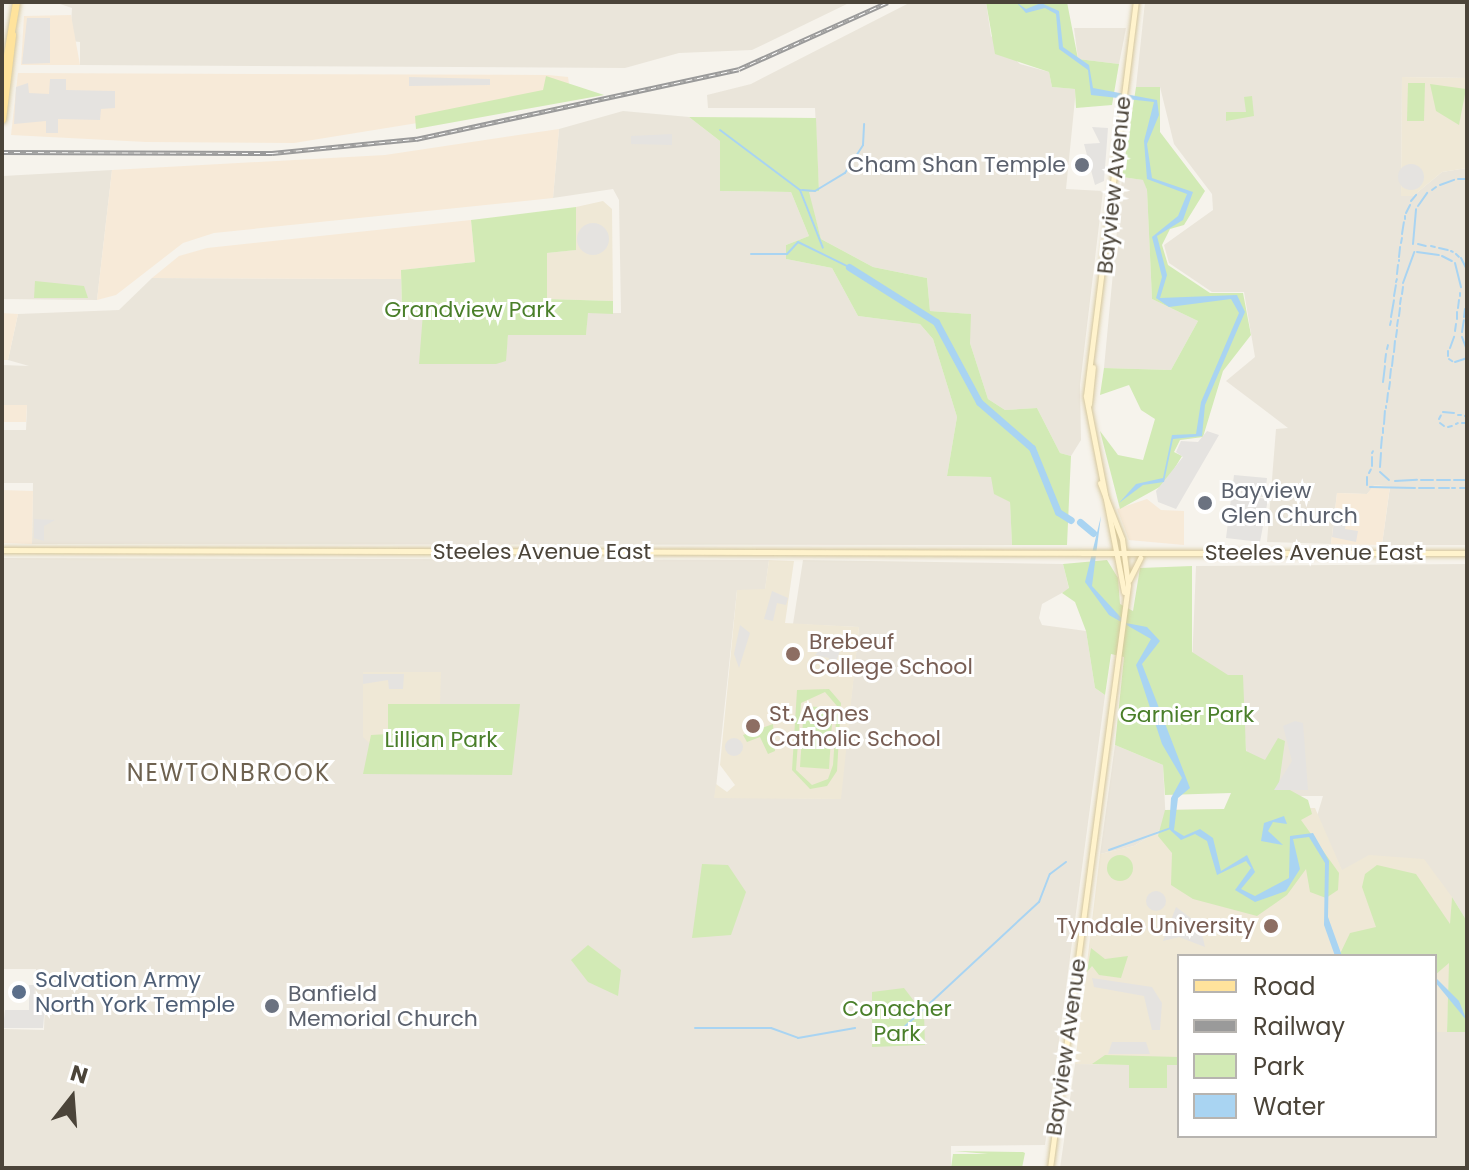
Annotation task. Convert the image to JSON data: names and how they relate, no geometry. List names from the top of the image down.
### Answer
{
  "streets": {
    "main road": ["Bayview Avenue", "Steeles Avenue East"]
  },
  "crossings": [
    ["Bayview Avenue", "Steeles Avenue East"]
  ],
  "districts": ["NEWTONBROOK"],
  "parks": [
    "Grandview Park",
    "Garnier Park",
    "Lillian Park",
    "Conacher Park"
  ],
  "places": [
    "Cham Shan Temple",
    "Bayview Glen Church",
    "Brebeuf College School",
    "St. Agnes Catholic School",
    "Tyndale University",
    "Salvation Army North York Temple",
    "Banfield Memorial Church"
  ],
  "legend": [
    "Road",
    "Railway",
    "Park",
    "Water"
  ],
  "north": "top"
}
